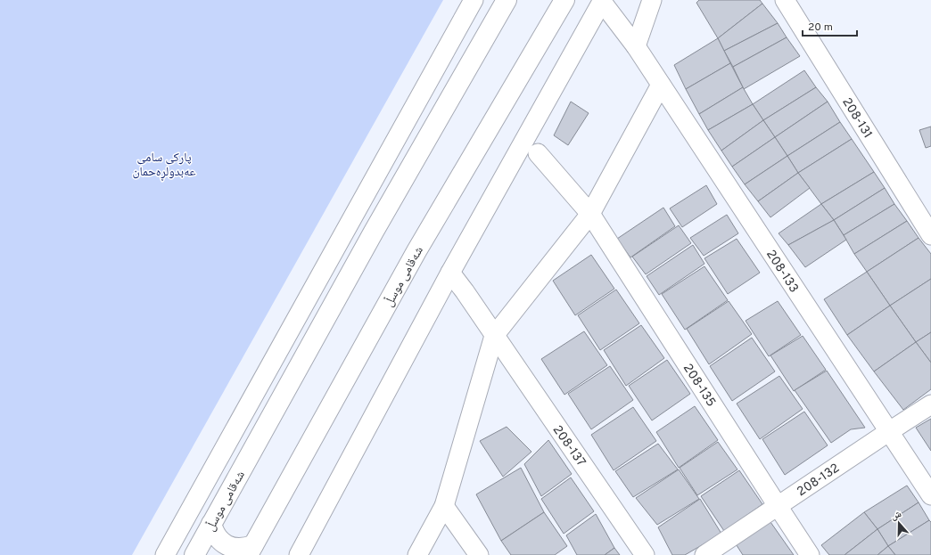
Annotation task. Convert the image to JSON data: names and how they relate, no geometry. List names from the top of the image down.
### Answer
{
  "streets": {
    "highway": ["شەقامی موسڵ"],
    "street": [
      "208-131",
      "208-133",
      "208-135",
      "208-137",
      "208-132"
    ]
  },
  "crossings": [
    ["208-133", "208-132"],
    ["208-135", "208-132"]
  ],
  "parks": ["پارکی سامی عەبدولڕەحمان"],
  "scale_bar": "20 m",
  "north": "top"
}
